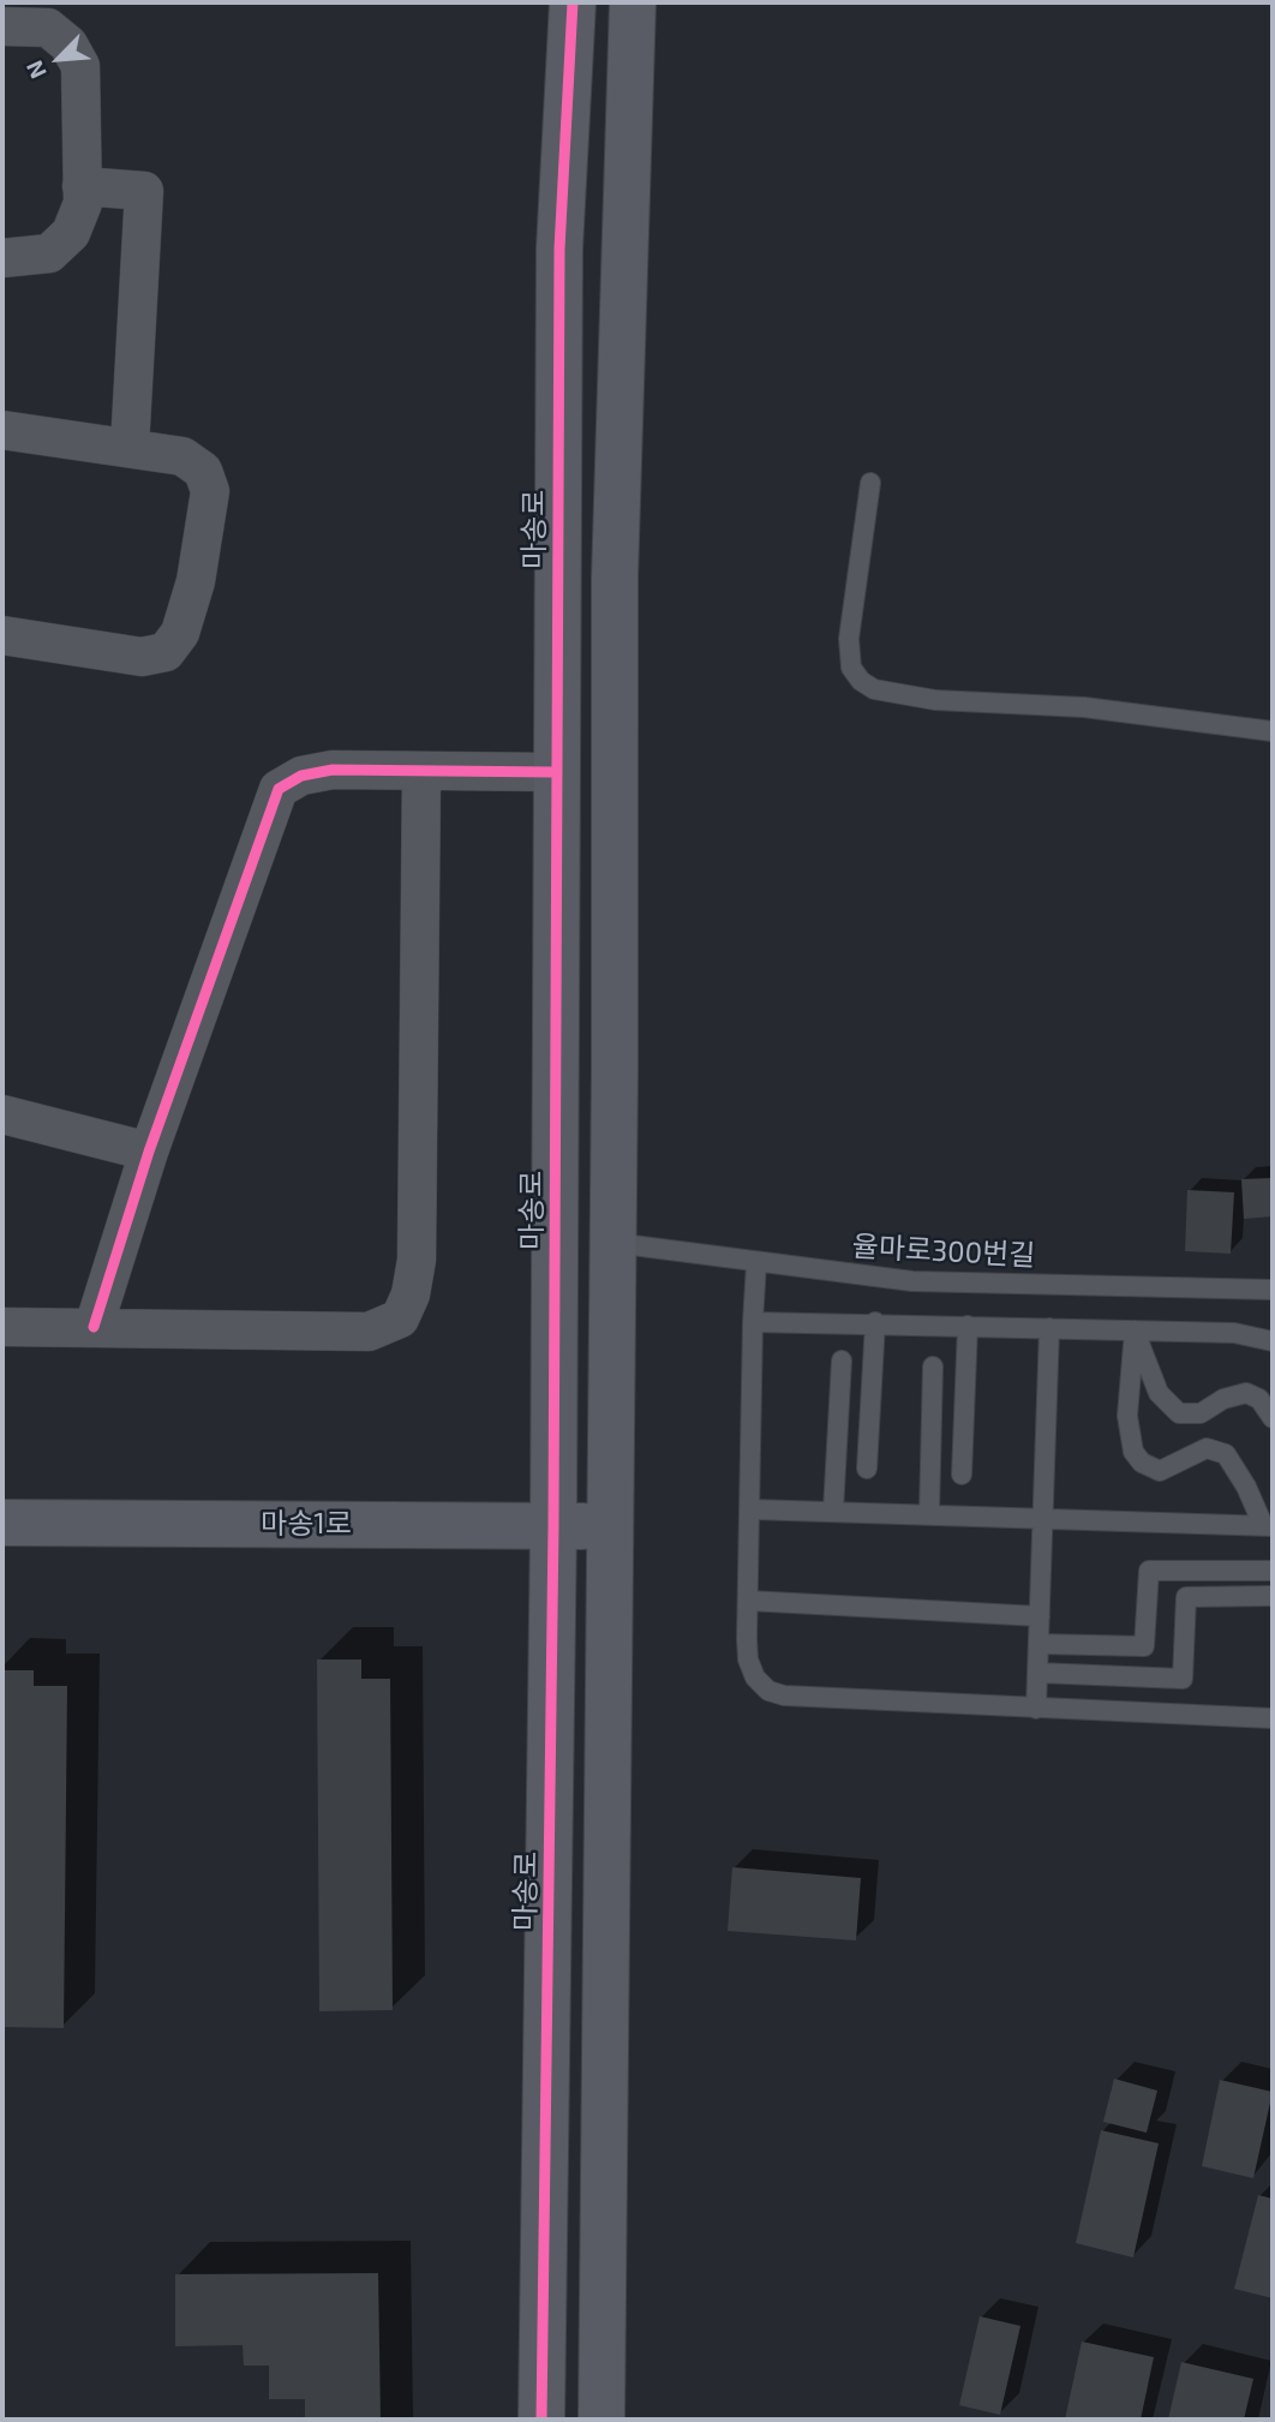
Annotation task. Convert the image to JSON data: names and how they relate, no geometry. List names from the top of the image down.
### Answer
{
  "streets": {
    "street": ["마송로", "마송1로"],
    "lane": ["율마로300번길"]
  },
  "crossings": [
    ["마송로", "마송1로"]
  ],
  "north": "bottom left"
}
